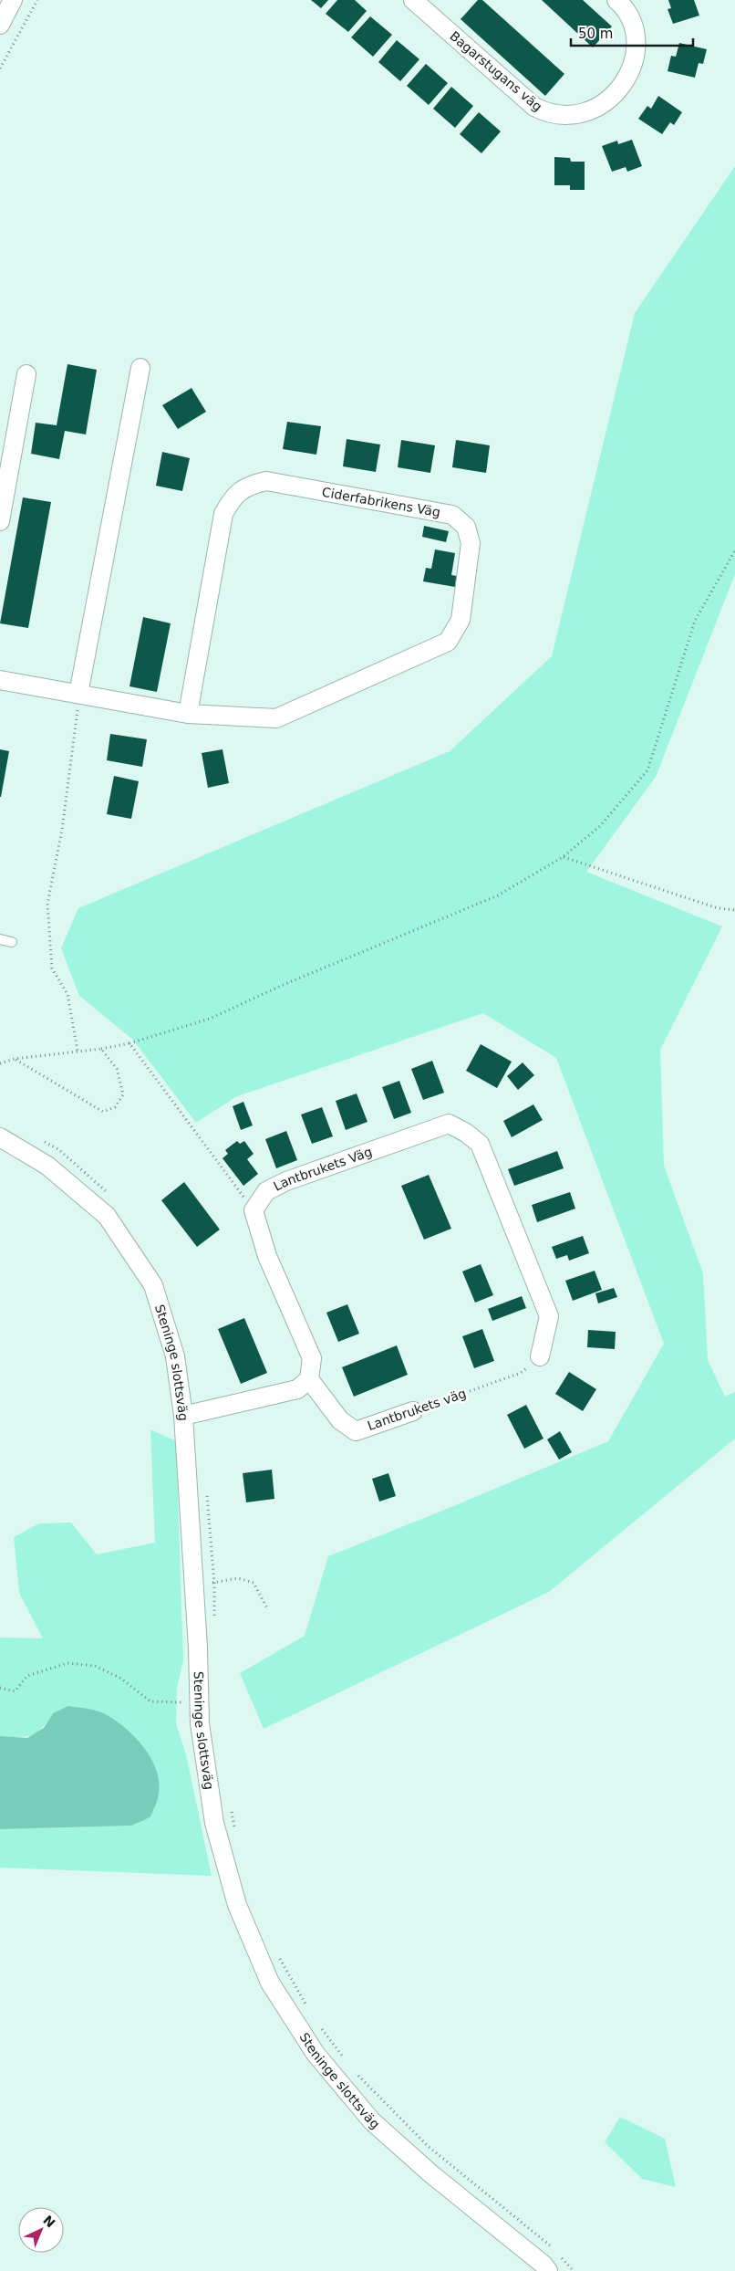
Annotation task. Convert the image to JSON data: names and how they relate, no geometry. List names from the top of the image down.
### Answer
{
  "streets": {
    "street": [
      "Bagarstugans väg",
      "Ciderfabrikens Väg",
      "Lantbrukets Väg",
      "Steninge slottsväg",
      "Lantbrukets väg"
    ]
  },
  "crossings": [
    ["Lantbrukets Väg", "Lantbrukets väg"]
  ],
  "scale_bar": "50 m",
  "north": "top right"
}
